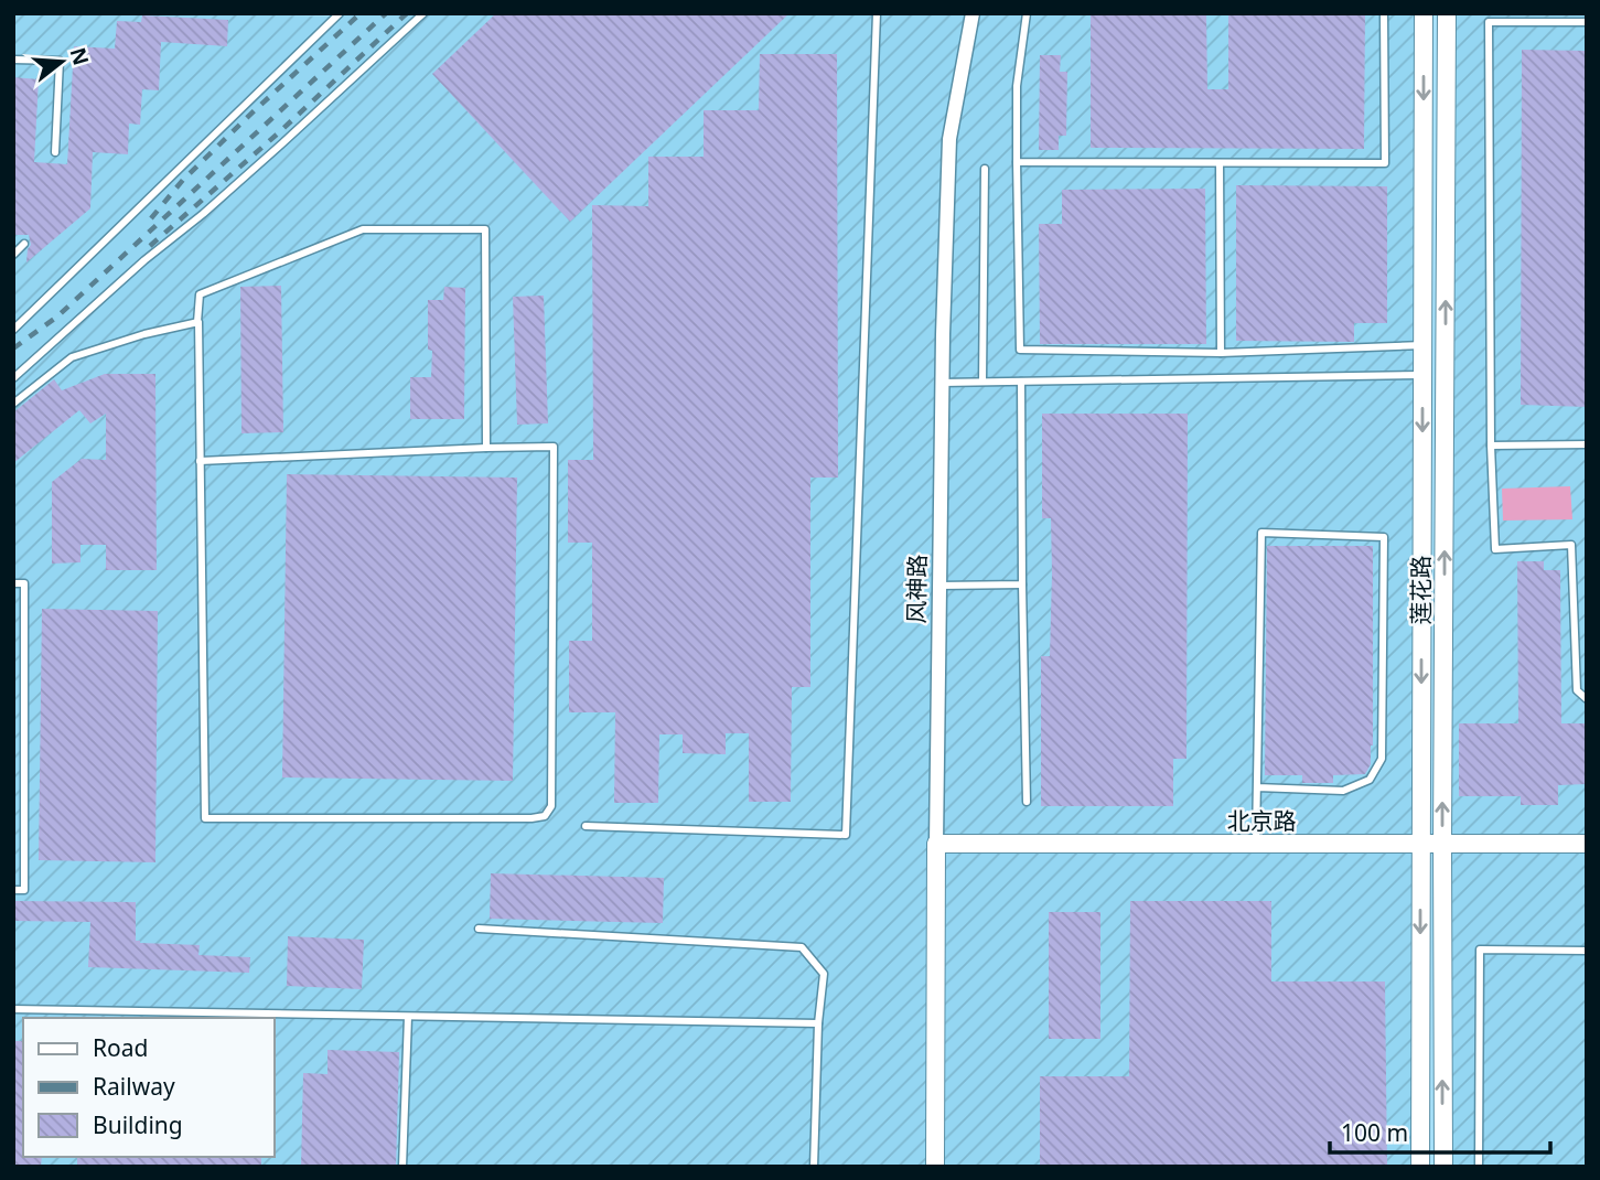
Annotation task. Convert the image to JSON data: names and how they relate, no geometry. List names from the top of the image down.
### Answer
{
  "streets": {
    "street": ["风神路", "莲花路", "北京路"]
  },
  "crossings": [
    ["风神路", "北京路"],
    ["莲花路", "北京路"]
  ],
  "legend": ["Road", "Railway", "Building"],
  "scale_bar": "100 m",
  "north": "right"
}
